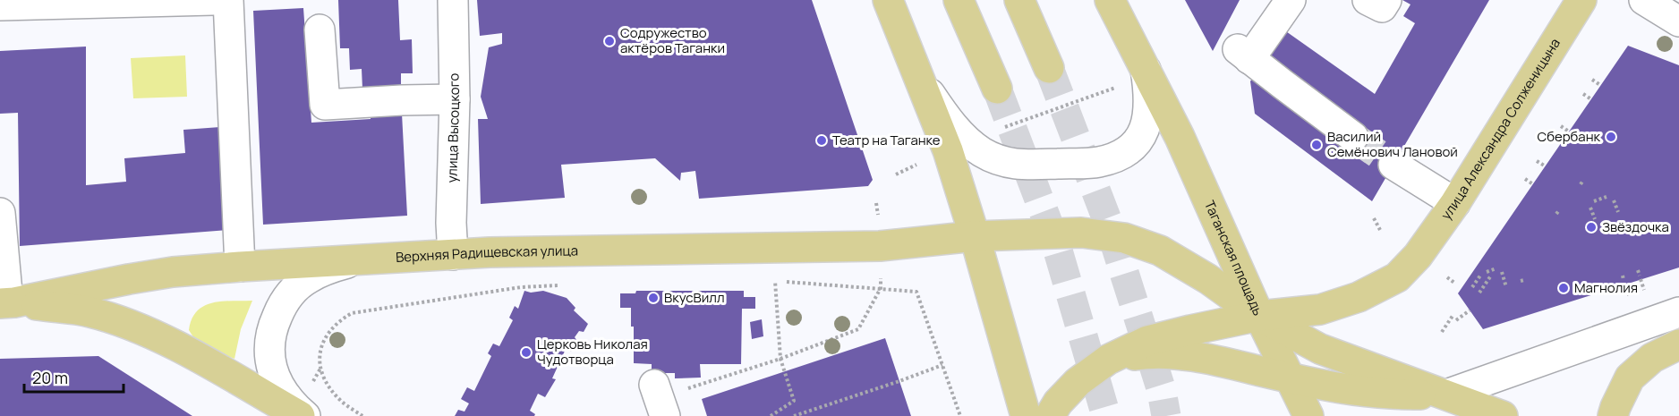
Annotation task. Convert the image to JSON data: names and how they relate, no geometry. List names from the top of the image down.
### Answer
{
  "streets": {
    "main road": ["улица Александра Солженицына", "Верхняя Радищевская улица", "Таганская площадь"],
    "street": ["улица Высоцкого"]
  },
  "crossings": [
    ["улица Высоцкого", "Верхняя Радищевская улица"],
    ["улица Александра Солженицына", "Верхняя Радищевская улица"],
    ["улица Александра Солженицына", "Таганская площадь"],
    ["Верхняя Радищевская улица", "Таганская площадь"]
  ],
  "places": [
    "Содружество актёров Таганки",
    "Сбербанк",
    "Театр на Таганке",
    "Василий Семёнович Лановой",
    "Звёздочка",
    "Магнолия",
    "ВкусВилл",
    "Церковь Николая Чудотворца"
  ],
  "scale_bar": "20 m"
}
